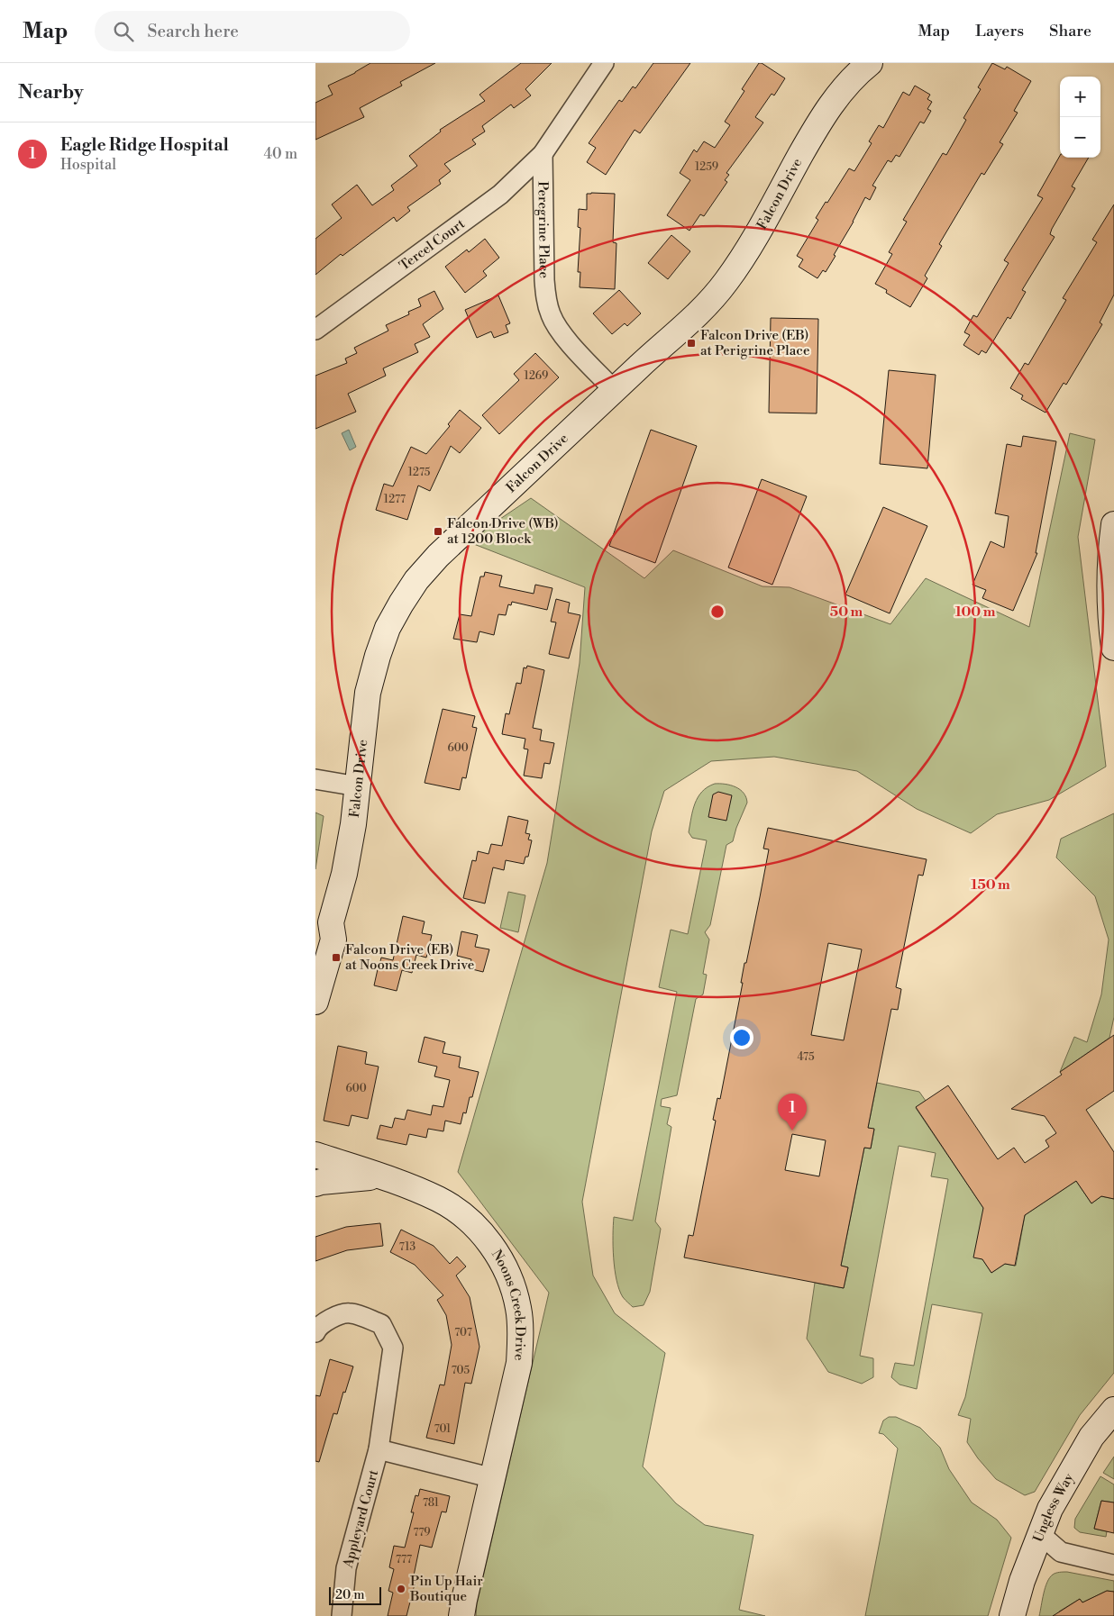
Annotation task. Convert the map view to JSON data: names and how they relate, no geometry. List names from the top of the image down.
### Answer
{
  "streets": {
    "street": [
      "Falcon Drive",
      "Peregrine Place",
      "Tercel Court",
      "Noons Creek Drive",
      "Ungless Way",
      "Appleyard Court"
    ]
  },
  "crossings": [
    ["Falcon Drive", "Peregrine Place"],
    ["Peregrine Place", "Tercel Court"]
  ],
  "places": {
    "transit": ["Falcon Drive (EB) at Perigrine Place", "Falcon Drive (WB) at 1200 Block", "Falcon Drive (EB) at Noons Creek Drive"],
    "other": ["Pin Up Hair Boutique"]
  },
  "house_numbers": [
    "1259",
    "1269",
    "1275",
    "1277",
    "600",
    "475",
    "600",
    "713",
    "707",
    "705",
    "701",
    "781",
    "779",
    "777"
  ],
  "scale_bar": "20 m",
  "page": {
    "header": "Map",
    "search": "Search here",
    "nav": ["Map", "Layers", "Share"],
    "heading": "Nearby",
    "map_buttons": ["+", "−"],
    "list": [
      {
        "mark": "1",
        "name": "Eagle Ridge Hospital",
        "note": "Hospital",
        "value": "40 m"
      }
    ],
    "pins": "1",
    "scale": "20 m"
  },
  "rings": ["50 m", "100 m", "150 m"]
}
